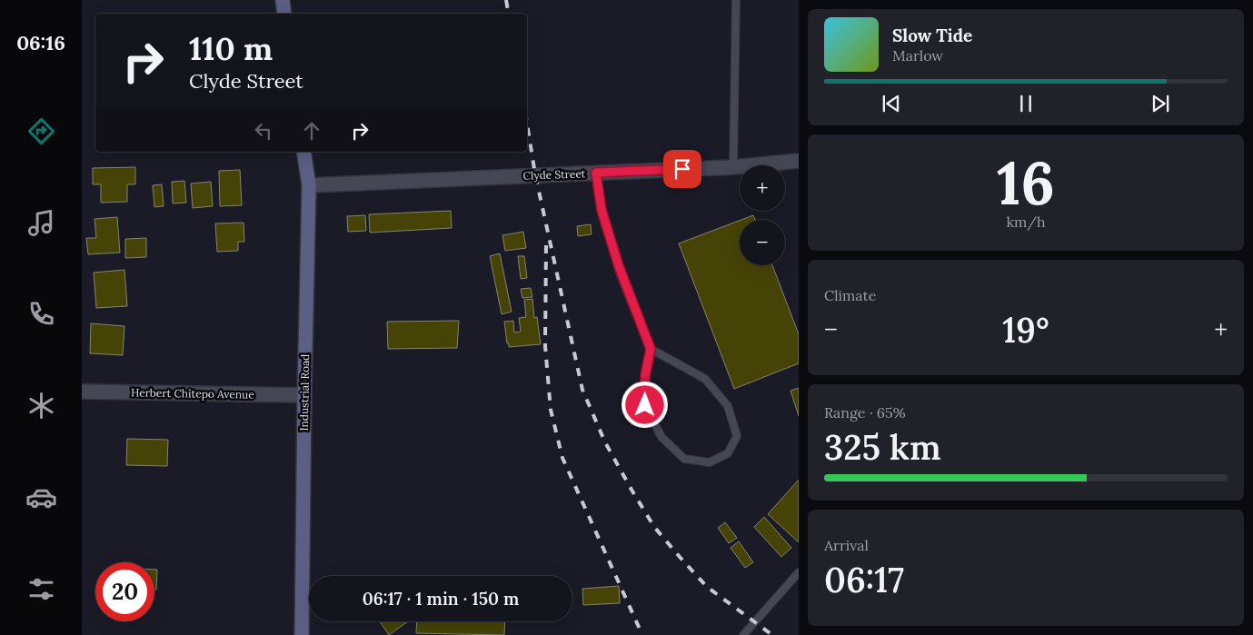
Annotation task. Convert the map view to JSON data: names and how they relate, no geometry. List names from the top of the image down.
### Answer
{
  "streets": {
    "street": ["Clyde Street", "Industrial Road", "Herbert Chitepo Avenue"]
  },
  "crossings": [
    ["Clyde Street", "Industrial Road"],
    ["Industrial Road", "Herbert Chitepo Avenue"]
  ],
  "page": {
    "tabs": "06:16",
    "turn": ["110 m", "Clyde Street"],
    "song": ["Slow Tide", "Marlow"],
    "tile": [
      ["16", "km/h"],
      "Climate",
      ["Range · 65%", "325 km"],
      ["Arrival", "06:17"]
    ],
    "map_buttons": ["+", "−"],
    "heat": ["−", "19°", "+"],
    "limit": "20",
    "trip": "06:17 · 1 min · 150 m"
  }
}
